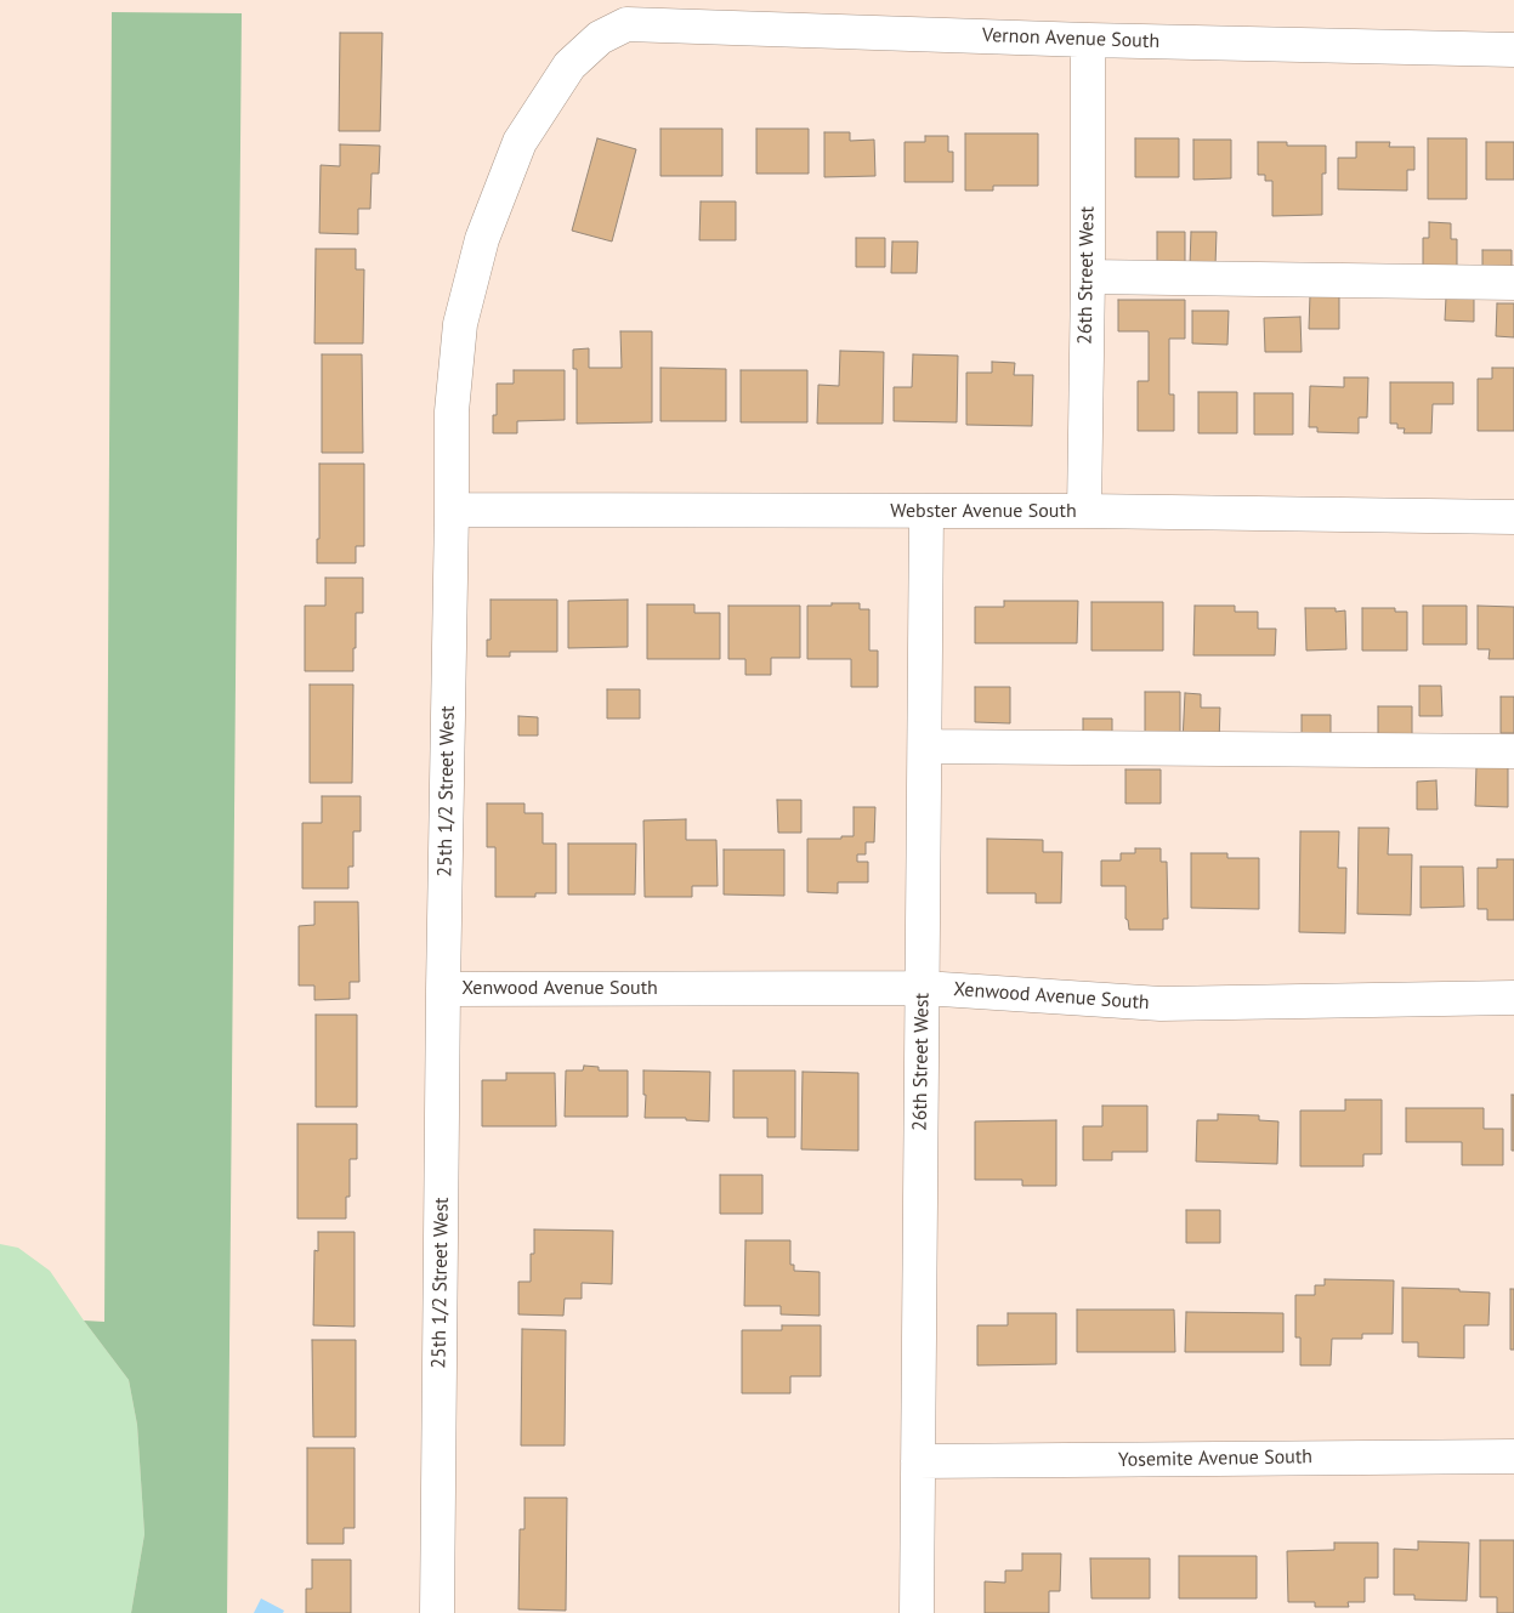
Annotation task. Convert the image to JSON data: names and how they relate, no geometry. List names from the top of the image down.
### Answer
{
  "streets": {
    "street": [
      "Vernon Avenue South",
      "26th Street West",
      "Webster Avenue South",
      "25th 1/2 Street West",
      "Xenwood Avenue South",
      "Yosemite Avenue South"
    ]
  },
  "crossings": [
    ["Vernon Avenue South", "26th Street West"],
    ["Vernon Avenue South", "25th 1/2 Street West"],
    ["26th Street West", "Webster Avenue South"],
    ["26th Street West", "Xenwood Avenue South"],
    ["26th Street West", "Yosemite Avenue South"],
    ["Webster Avenue South", "25th 1/2 Street West"],
    ["25th 1/2 Street West", "Xenwood Avenue South"]
  ]
}
